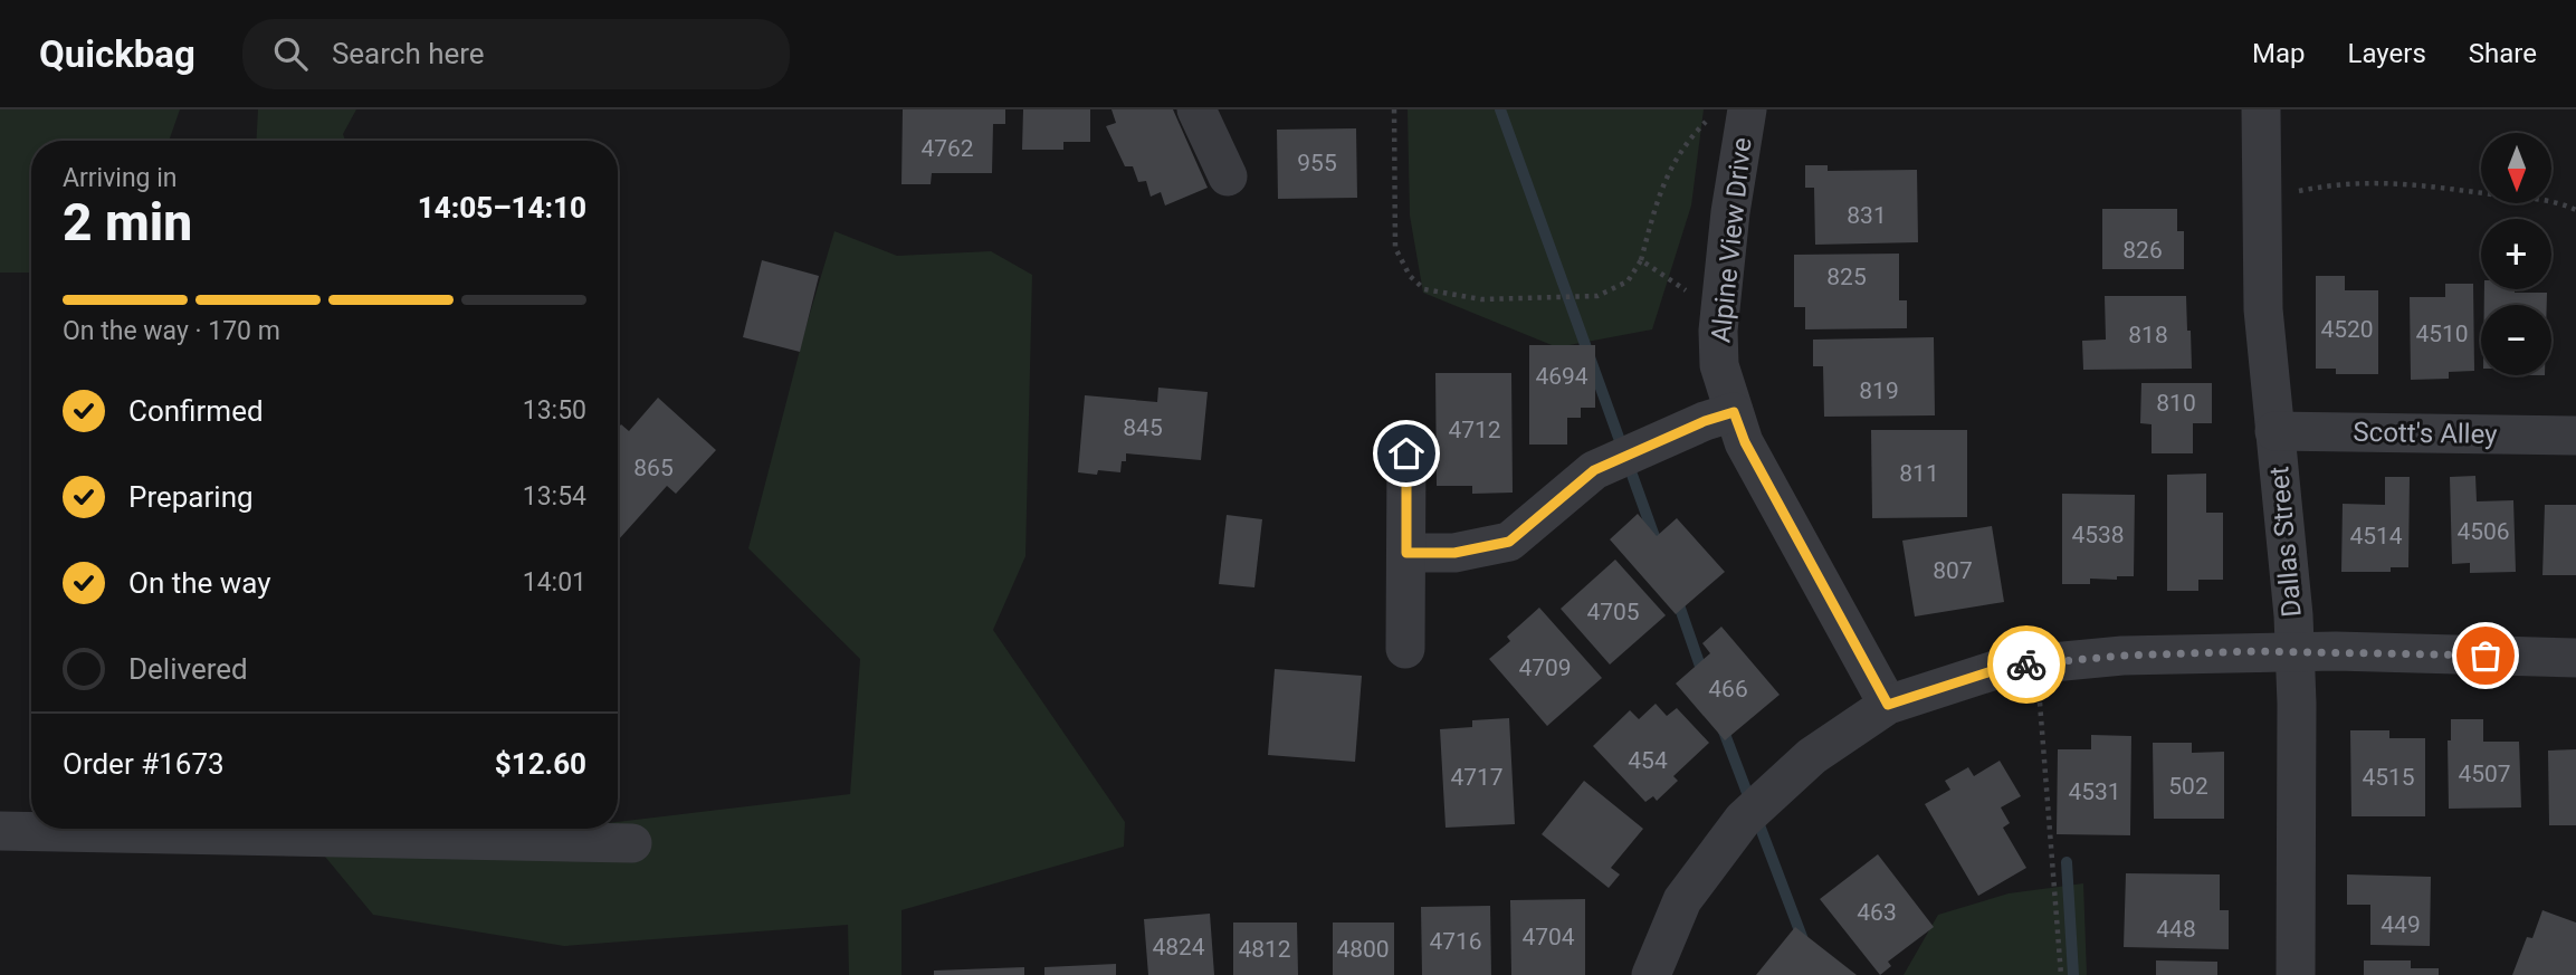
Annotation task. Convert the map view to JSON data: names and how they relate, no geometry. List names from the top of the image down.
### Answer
{
  "streets": {
    "street": ["Alpine View Drive", "Scott's Alley", "Dallas Street"]
  },
  "crossings": [
    ["Scott's Alley", "Dallas Street"]
  ],
  "house_numbers": [
    "4762",
    "955",
    "831",
    "826",
    "825",
    "4520",
    "4510",
    "818",
    "4694",
    "819",
    "810",
    "845",
    "4712",
    "865",
    "811",
    "4506",
    "4538",
    "4514",
    "807",
    "4705",
    "4709",
    "466",
    "454",
    "4507",
    "4717",
    "4515",
    "502",
    "4531",
    "463",
    "449",
    "448",
    "4704",
    "4716",
    "4824",
    "4812",
    "4800"
  ],
  "north": "bottom",
  "page": {
    "header": "Quickbag",
    "search": "Search here",
    "nav": ["Map", "Layers", "Share"],
    "map_buttons": ["+", "−"],
    "heading": ["2 min", "Arriving in", "14:05–14:10"],
    "panel": ["Order #1673", "$12.60"],
    "bar": "On the way · 170 m",
    "list": [
      ["Confirmed", "13:50"],
      ["Preparing", "13:54"],
      ["On the way", "14:01"],
      "Delivered"
    ]
  }
}
